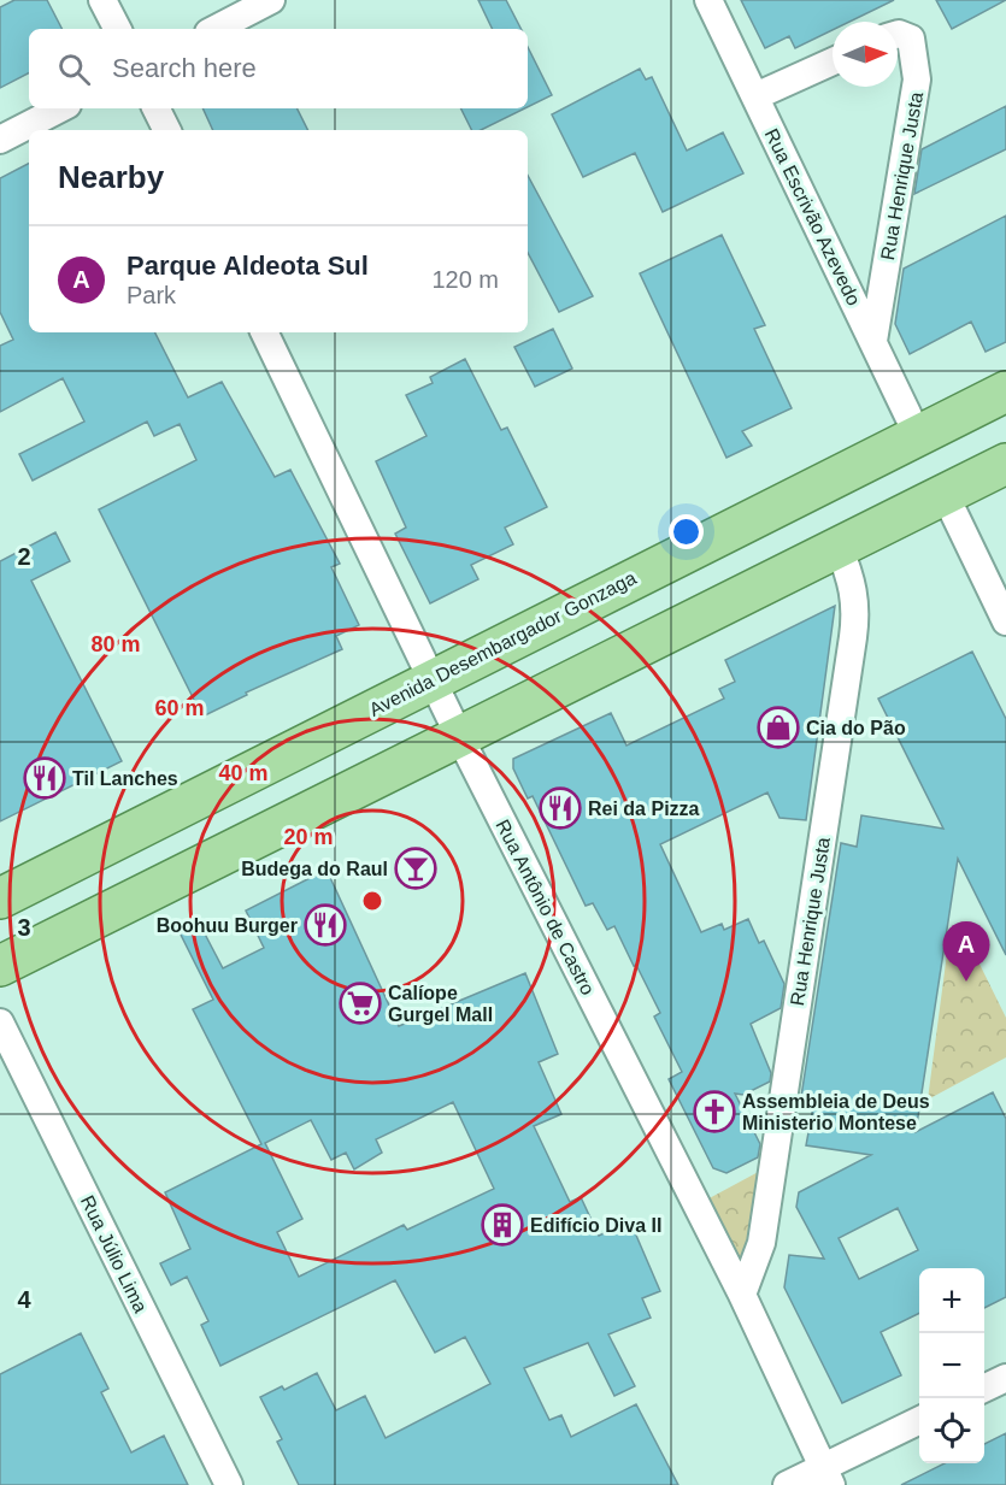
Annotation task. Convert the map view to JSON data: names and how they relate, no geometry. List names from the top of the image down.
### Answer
{
  "streets": {
    "main road": ["Avenida Desembargador Gonzaga"],
    "street": [
      "Rua Henrique Justa",
      "Rua Escrivão Azevedo",
      "Rua Antônio de Castro",
      "Rua Júlio Lima"
    ]
  },
  "crossings": [
    ["Rua Henrique Justa", "Rua Escrivão Azevedo"],
    ["Rua Henrique Justa", "Rua Antônio de Castro"],
    ["Rua Escrivão Azevedo", "Avenida Desembargador Gonzaga"],
    ["Avenida Desembargador Gonzaga", "Rua Antônio de Castro"]
  ],
  "places": {
    "shop": ["Cia do Pão"],
    "restaurant": ["Til Lanches", "Rei da Pizza", "Boohuu Burger"],
    "bar": ["Budega do Raul"],
    "supermarket": ["Calíope Gurgel Mall"],
    "church": ["Assembleia de Deus Ministerio Montese"],
    "building": ["Edifício Diva II"]
  },
  "north": "right",
  "page": {
    "search": "Search here",
    "heading": "Nearby",
    "list": [
      {
        "mark": "A",
        "name": "Parque Aldeota Sul",
        "note": "Park",
        "value": "120 m"
      }
    ],
    "pins": "A",
    "map_buttons": ["+", "−"]
  },
  "grid": {
    "rows": ["2", "3", "4"]
  },
  "rings": [
    "80 m",
    "60 m",
    "40 m",
    "20 m"
  ]
}
